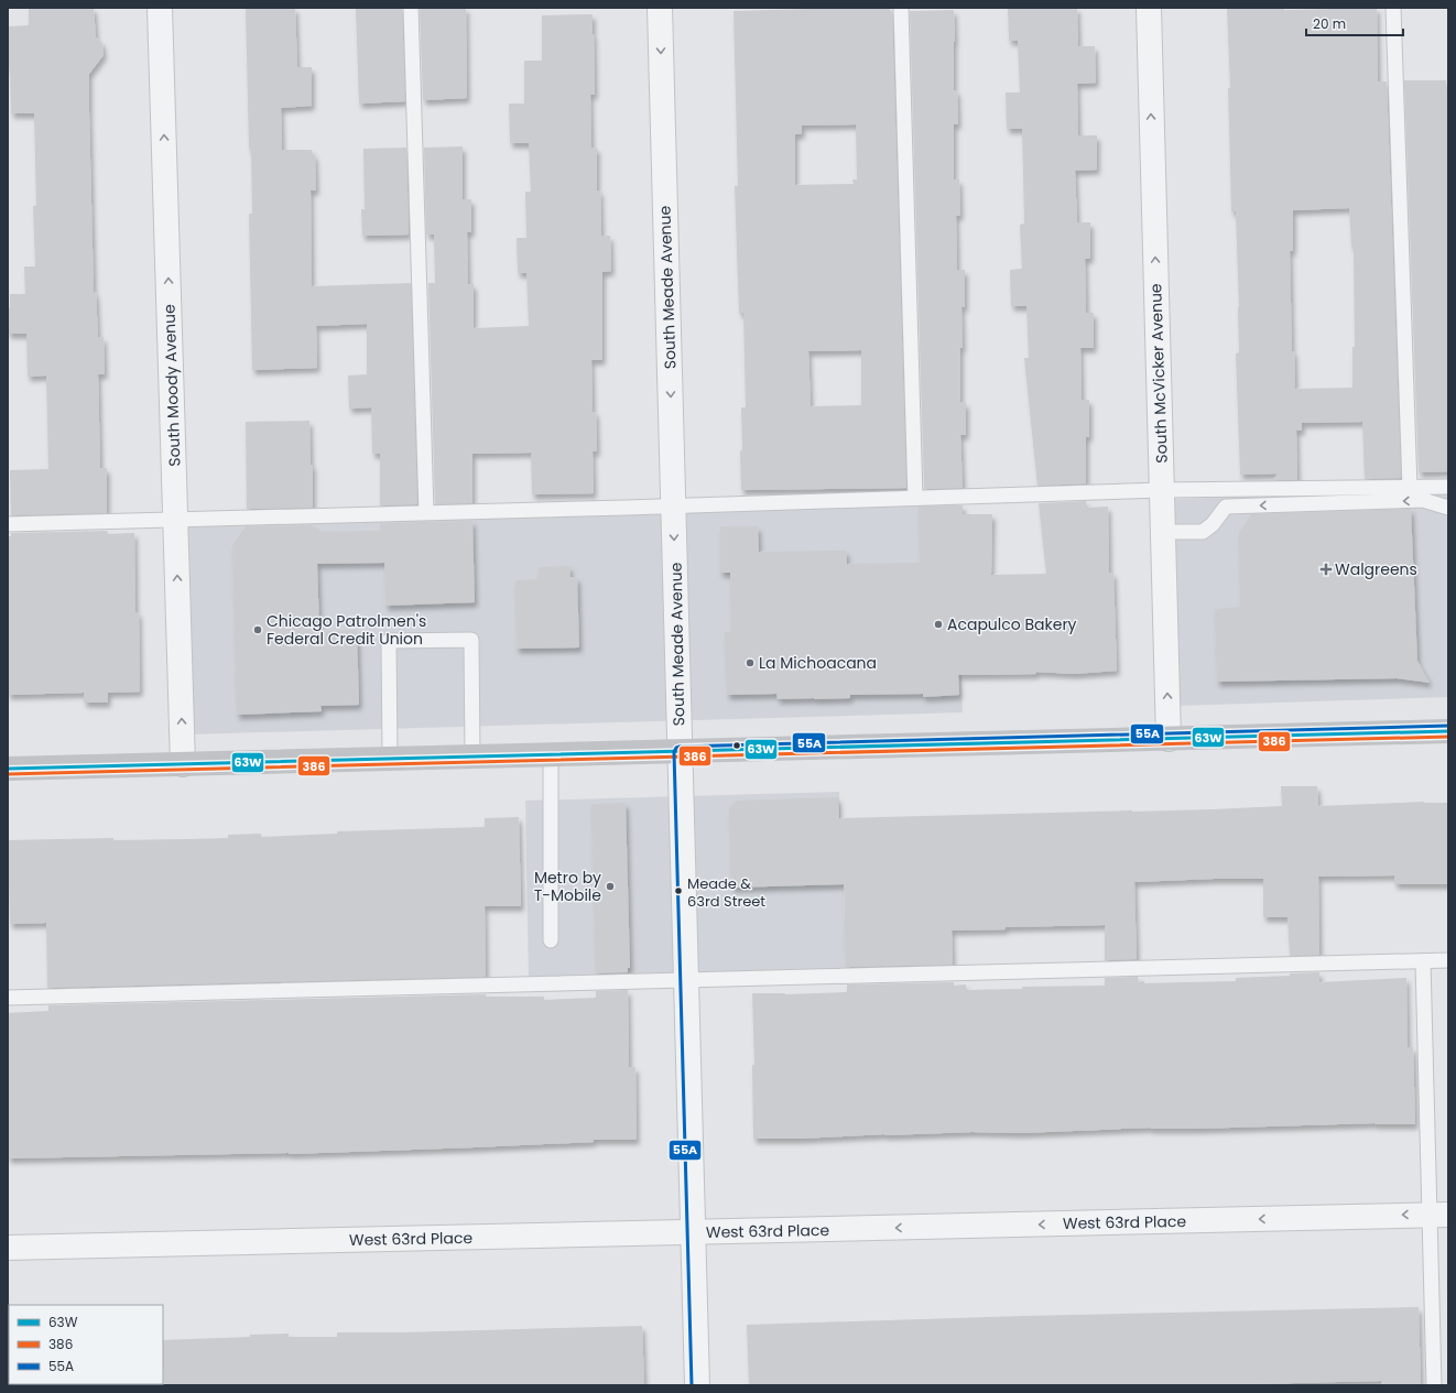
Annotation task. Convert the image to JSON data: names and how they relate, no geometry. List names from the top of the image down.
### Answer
{
  "streets": {
    "street": [
      "South Meade Avenue",
      "South McVicker Avenue",
      "South Moody Avenue",
      "West 63rd Place"
    ]
  },
  "crossings": [
    ["South Meade Avenue", "West 63rd Place"]
  ],
  "one_way": [
    "South Meade Avenue",
    "South McVicker Avenue",
    "South Moody Avenue",
    "West 63rd Place"
  ],
  "places": {
    "health": ["Walgreens"],
    "other": [
      "Acapulco Bakery",
      "Chicago Patrolmen's Federal Credit Union",
      "La Michoacana",
      "Metro by T-Mobile",
      "Meade & 63rd Street"
    ]
  },
  "lines": ["transit line 55A", "transit line 63W", "transit line 386"],
  "legend": ["63W", "386", "55A"],
  "scale_bar": "20 m"
}
